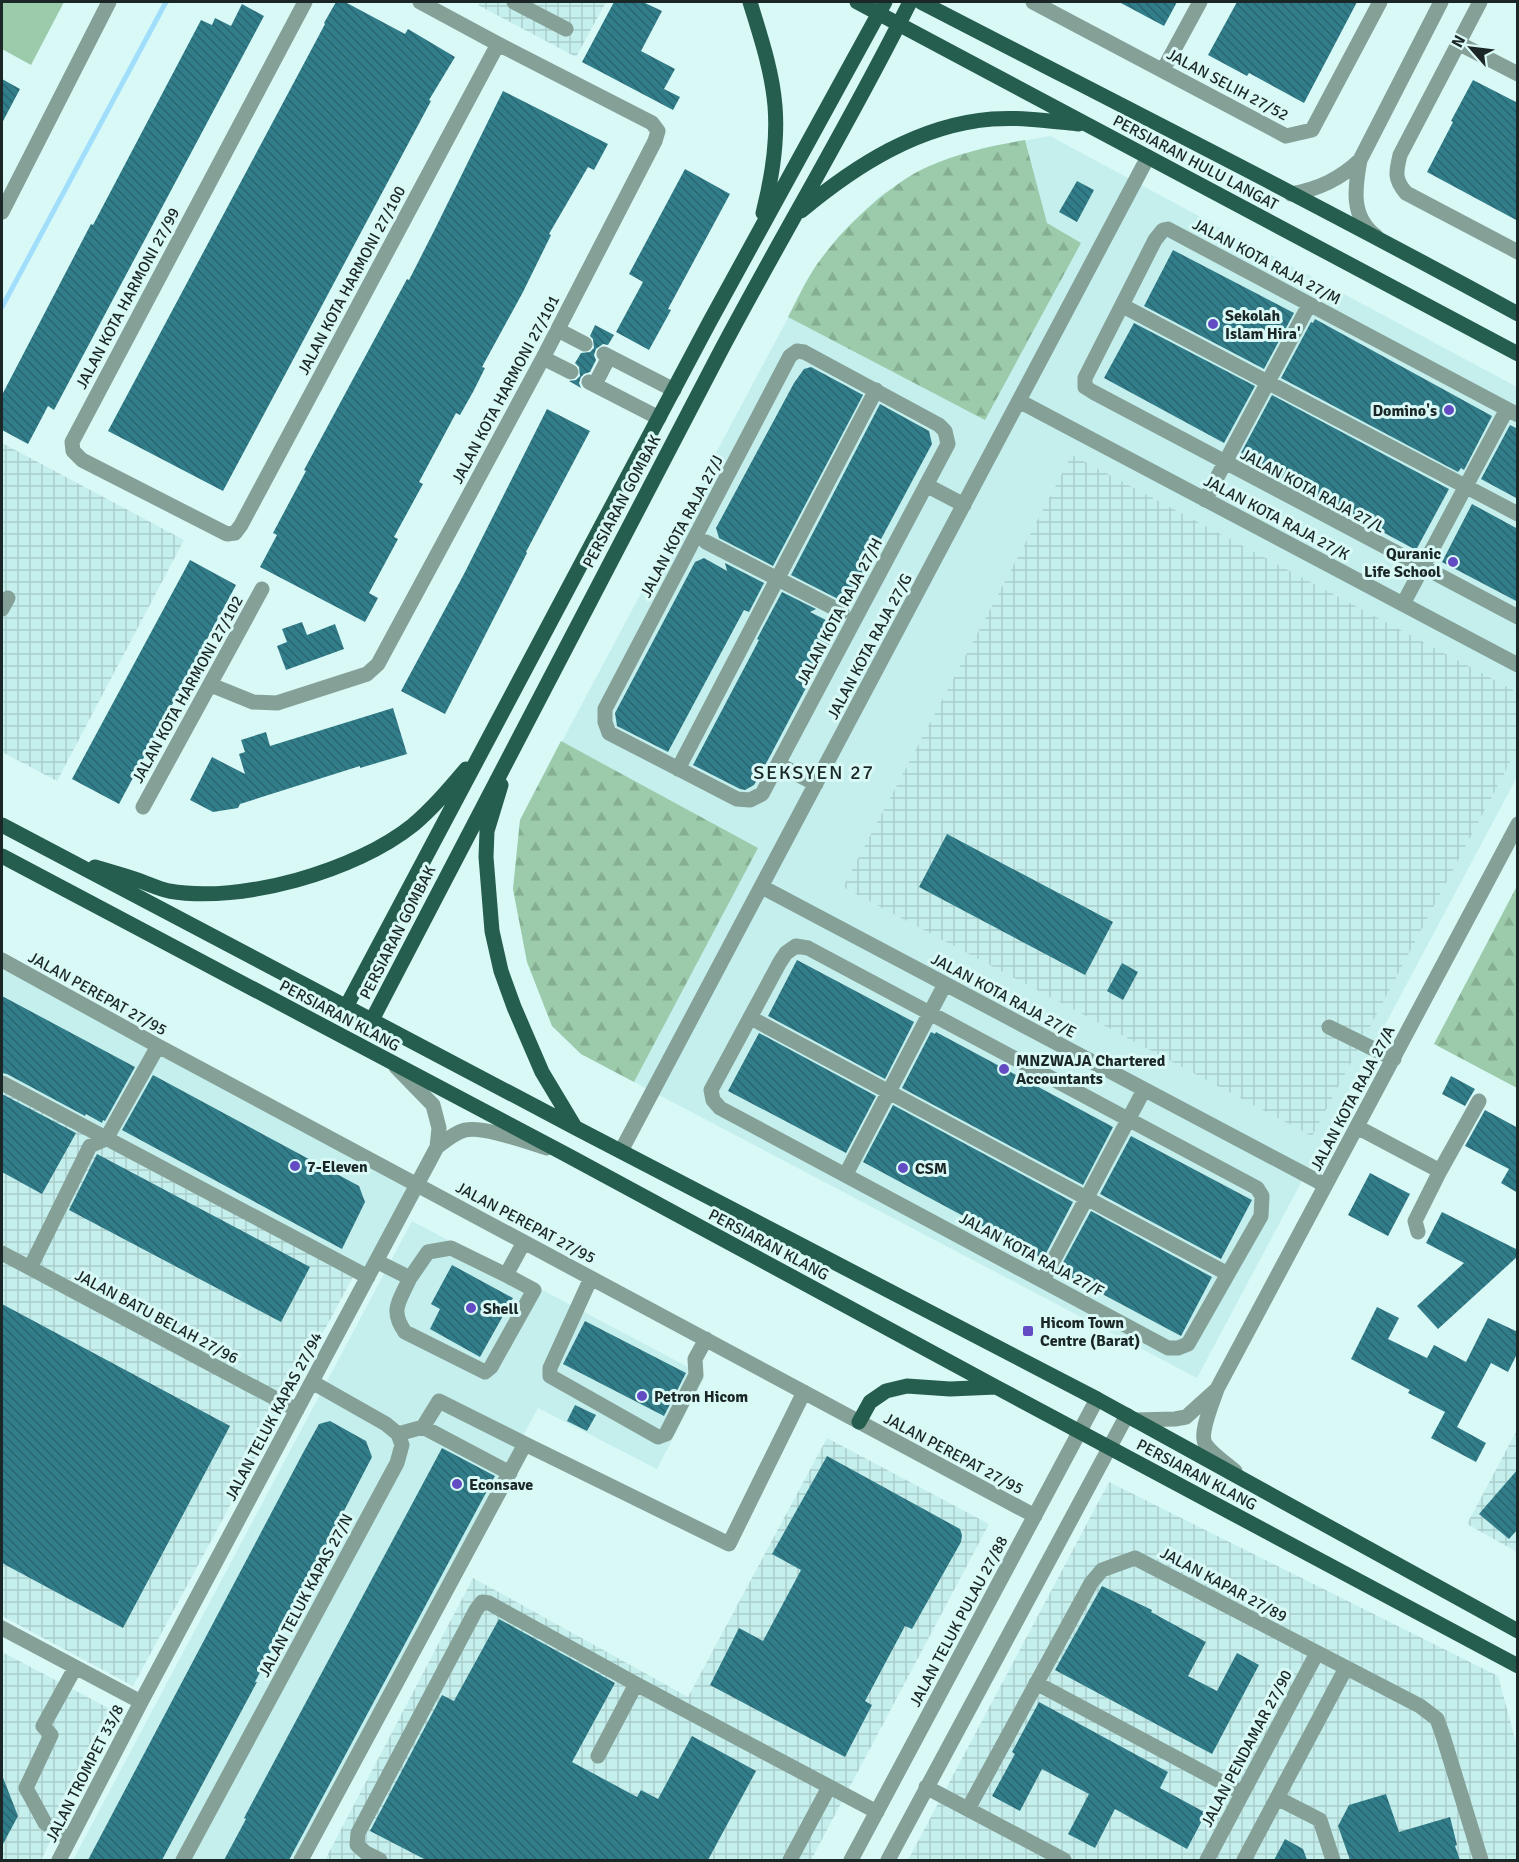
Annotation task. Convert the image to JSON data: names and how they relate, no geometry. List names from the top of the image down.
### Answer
{
  "streets": {
    "main road": ["PERSIARAN HULU LANGAT", "PERSIARAN GOMBAK", "PERSIARAN KLANG"],
    "street": [
      "JALAN SELIH 27/52",
      "JALAN KOTA RAJA 27/M",
      "JALAN KOTA HARMONI 27/100",
      "JALAN KOTA HARMONI 27/99",
      "JALAN KOTA HARMONI 27/101",
      "JALAN KOTA RAJA 27/L",
      "JALAN KOTA RAJA 27/K",
      "JALAN KOTA RAJA 27/J",
      "JALAN KOTA RAJA 27/H",
      "JALAN KOTA RAJA 27/G",
      "JALAN KOTA HARMONI 27/102",
      "JALAN PEREPAT 27/95",
      "JALAN KOTA RAJA 27/E",
      "JALAN KOTA RAJA 27/A",
      "JALAN KOTA RAJA 27/F",
      "JALAN BATU BELAH 27/96",
      "JALAN TELUK KAPAS 27/94",
      "JALAN KAPAR 27/89",
      "JALAN TELUK KAPAS 27/N",
      "JALAN TELUK PULAU 27/88",
      "JALAN PENDAMAR 27/90",
      "JALAN TROMPET 33/8"
    ]
  },
  "crossings": [
    ["PERSIARAN HULU LANGAT", "PERSIARAN GOMBAK"],
    ["PERSIARAN HULU LANGAT", "JALAN KOTA RAJA 27/G"],
    ["JALAN KOTA RAJA 27/M", "JALAN KOTA RAJA 27/L"],
    ["JALAN KOTA HARMONI 27/100", "JALAN KOTA HARMONI 27/99"],
    ["JALAN KOTA HARMONI 27/100", "JALAN KOTA HARMONI 27/101"],
    ["JALAN KOTA HARMONI 27/101", "JALAN KOTA HARMONI 27/102"],
    ["PERSIARAN GOMBAK", "PERSIARAN KLANG"],
    ["JALAN KOTA RAJA 27/K", "JALAN KOTA RAJA 27/G"],
    ["JALAN KOTA RAJA 27/J", "JALAN KOTA RAJA 27/H"],
    ["JALAN KOTA RAJA 27/G", "JALAN KOTA RAJA 27/E"],
    ["JALAN KOTA RAJA 27/G", "PERSIARAN KLANG"],
    ["JALAN PEREPAT 27/95", "JALAN TELUK KAPAS 27/94"],
    ["JALAN PEREPAT 27/95", "JALAN TELUK PULAU 27/88"],
    ["JALAN KOTA RAJA 27/E", "JALAN KOTA RAJA 27/A"],
    ["PERSIARAN KLANG", "JALAN KOTA RAJA 27/A"],
    ["PERSIARAN KLANG", "JALAN TELUK PULAU 27/88"],
    ["JALAN BATU BELAH 27/96", "JALAN TELUK KAPAS 27/94"],
    ["JALAN TELUK KAPAS 27/94", "JALAN TROMPET 33/8"],
    ["JALAN KAPAR 27/89", "JALAN PENDAMAR 27/90"]
  ],
  "districts": ["SEKSYEN 27"],
  "places": {
    "other": [
      "Sekolah Islam Hira'",
      "Domino's",
      "Quranic Life School",
      "MNZWAJA Chartered Accountants",
      "7-Eleven",
      "CSM",
      "Shell",
      "Petron Hicom",
      "Econsave"
    ],
    "transit": ["Hicom Town Centre (Barat)"]
  },
  "north": "top left"
}
